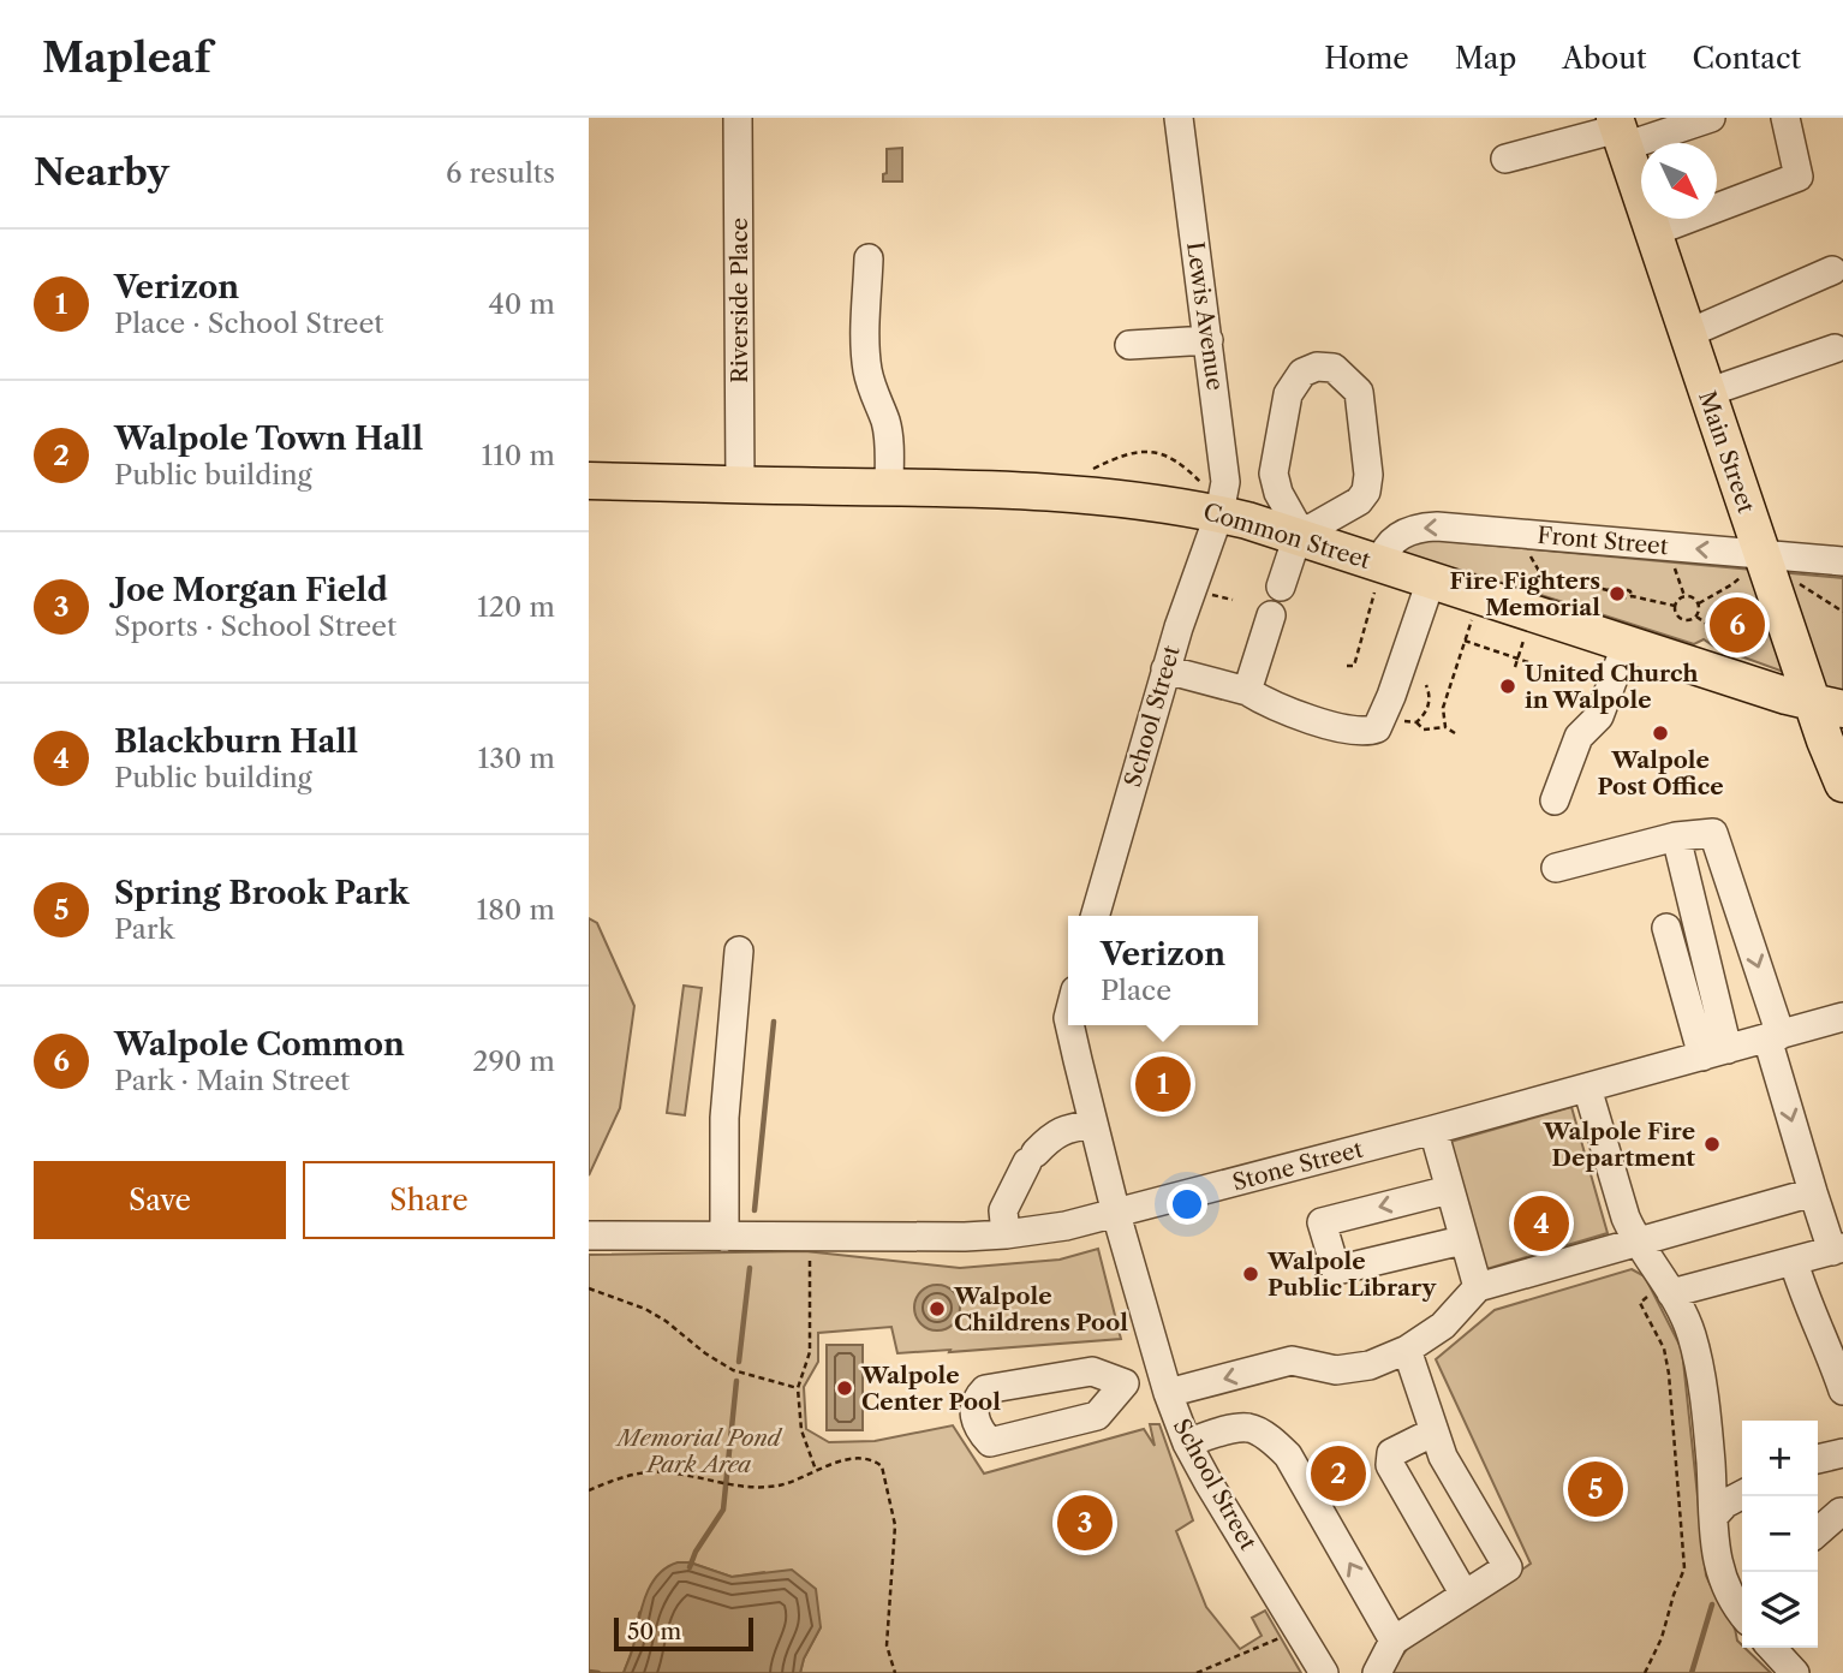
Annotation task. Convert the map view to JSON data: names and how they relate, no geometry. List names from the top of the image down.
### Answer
{
  "streets": {
    "main road": ["Main Street", "Common Street"],
    "street": [
      "Riverside Place",
      "Lewis Avenue",
      "Front Street",
      "School Street",
      "Stone Street"
    ]
  },
  "crossings": [
    ["Riverside Place", "Common Street"],
    ["Lewis Avenue", "Common Street"],
    ["Lewis Avenue", "School Street"],
    ["Main Street", "Common Street"],
    ["Main Street", "Front Street"],
    ["Common Street", "Front Street"],
    ["Common Street", "School Street"],
    ["School Street", "Stone Street"]
  ],
  "parks": ["Memorial Pond Park Area"],
  "places": [
    "Fire Fighters Memorial",
    "United Church in Walpole",
    "Walpole Post Office",
    "Walpole Fire Department",
    "Walpole Public Library",
    "Walpole Childrens Pool",
    "Walpole Center Pool"
  ],
  "scale_bar": "50 m",
  "north": "bottom right",
  "page": {
    "header": "Mapleaf",
    "nav": [
      "Home",
      "Map",
      "About",
      "Contact"
    ],
    "heading": ["Nearby", "6 results"],
    "list": [
      {
        "mark": "1",
        "name": "Verizon",
        "note": "Place · School Street",
        "value": "40 m"
      },
      {
        "mark": "2",
        "name": "Walpole Town Hall",
        "note": "Public building",
        "value": "110 m"
      },
      {
        "mark": "3",
        "name": "Joe Morgan Field",
        "note": "Sports · School Street",
        "value": "120 m"
      },
      {
        "mark": "4",
        "name": "Blackburn Hall",
        "note": "Public building",
        "value": "130 m"
      },
      {
        "mark": "5",
        "name": "Spring Brook Park",
        "note": "Park",
        "value": "180 m"
      },
      {
        "mark": "6",
        "name": "Walpole Common",
        "note": "Park · Main Street",
        "value": "290 m"
      }
    ],
    "pins": [
      "6",
      "1",
      "4",
      "2",
      "5",
      "3"
    ],
    "popup": ["Verizon", "Place"],
    "buttons": ["Save", "Share"],
    "map_buttons": ["+", "−"],
    "scale": "50 m"
  }
}
